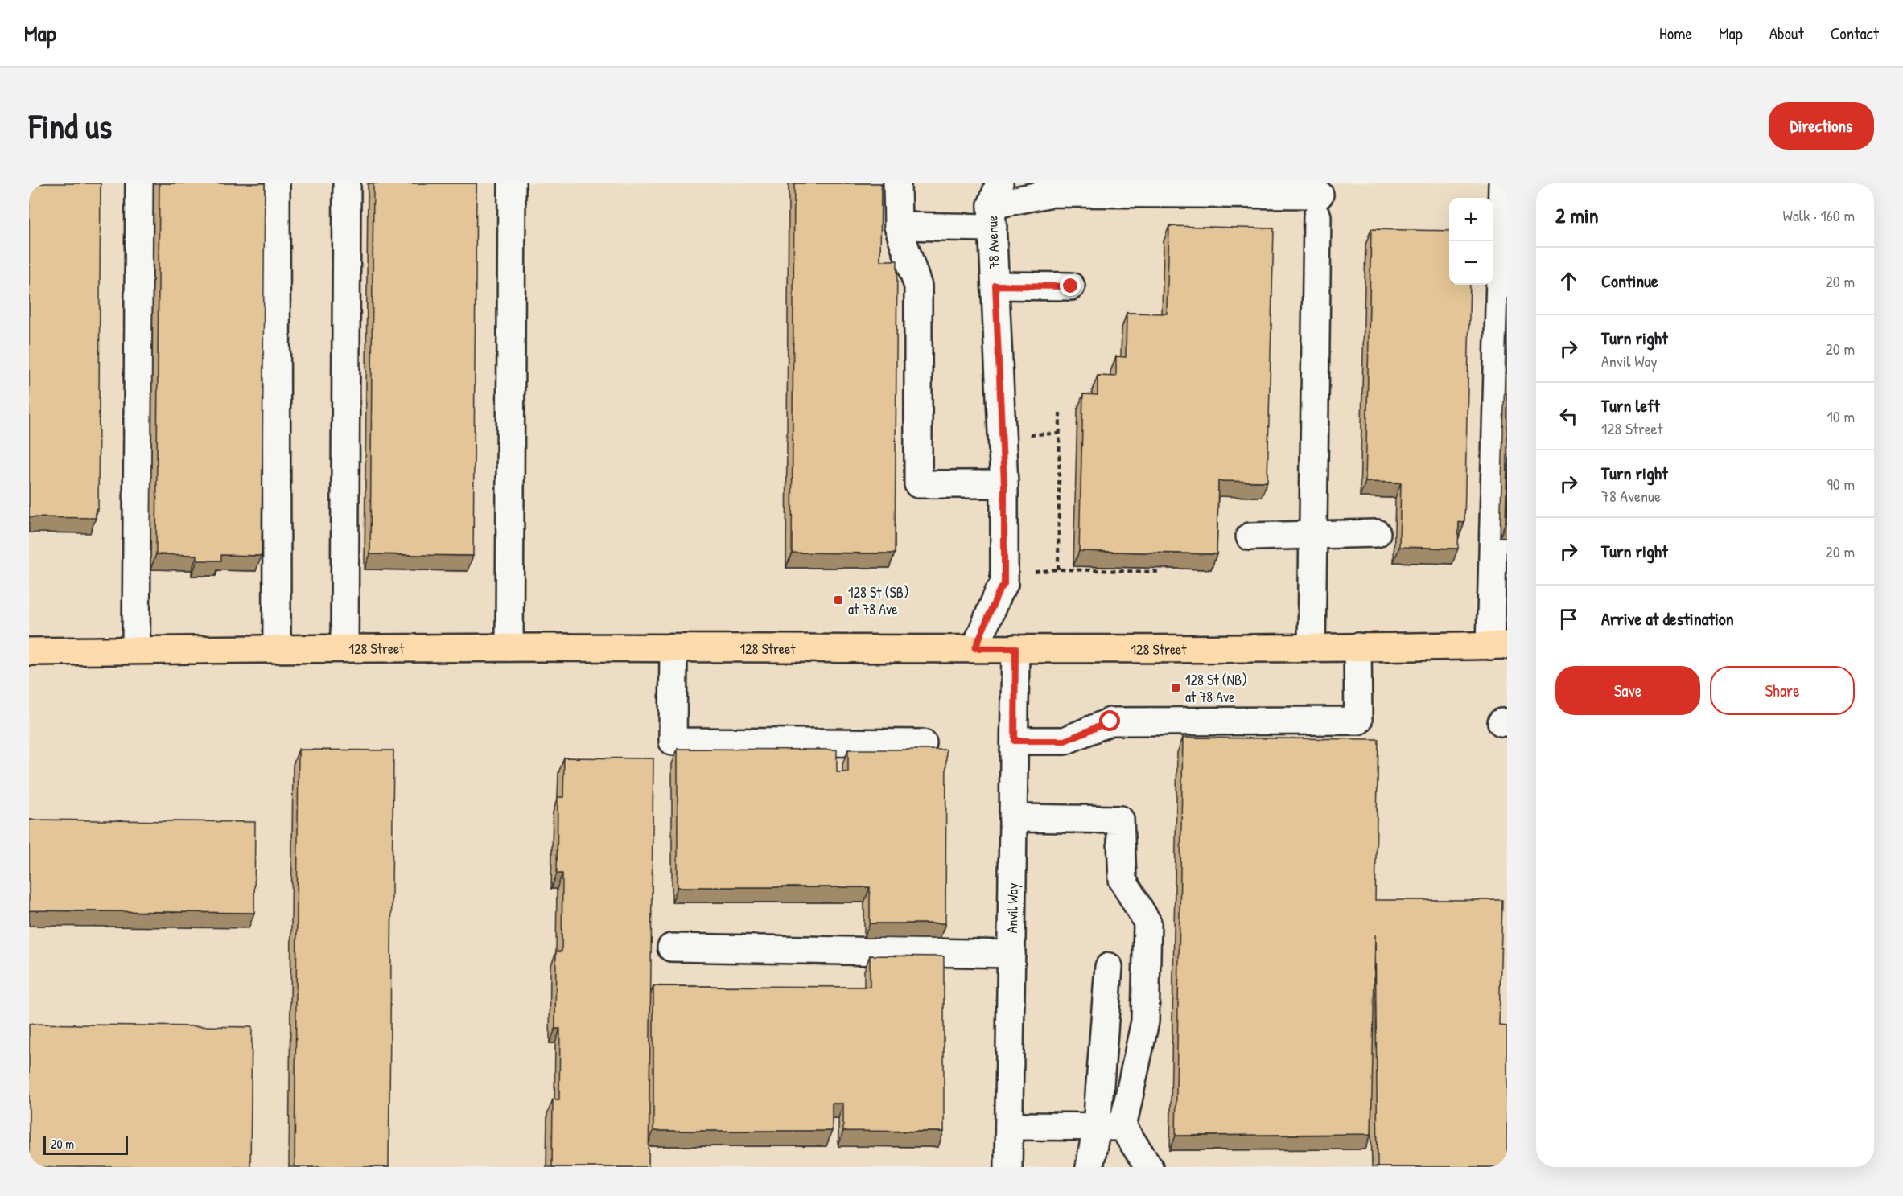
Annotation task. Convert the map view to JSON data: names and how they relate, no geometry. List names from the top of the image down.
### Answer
{
  "streets": {
    "main road": ["128 Street"],
    "street": ["78 Avenue", "Anvil Way"]
  },
  "crossings": [
    ["78 Avenue", "128 Street"],
    ["128 Street", "Anvil Way"]
  ],
  "places": {
    "transit": ["128 St (SB) at 78 Ave", "128 St (NB) at 78 Ave"]
  },
  "scale_bar": "20 m",
  "page": {
    "header": "Map",
    "nav": [
      "Home",
      "Map",
      "About",
      "Contact"
    ],
    "buttons": [
      "Directions",
      ["Save", "Share"]
    ],
    "title": "Find us",
    "heading": ["2 min", "Walk · 160 m"],
    "map_buttons": ["+", "−"],
    "list": [
      ["Continue", "20 m"],
      ["Turn right", "Anvil Way", "20 m"],
      ["Turn left", "128 Street", "10 m"],
      ["Turn right", "78 Avenue", "90 m"],
      ["Turn right", "20 m"],
      "Arrive at destination"
    ],
    "scale": "20 m"
  }
}
